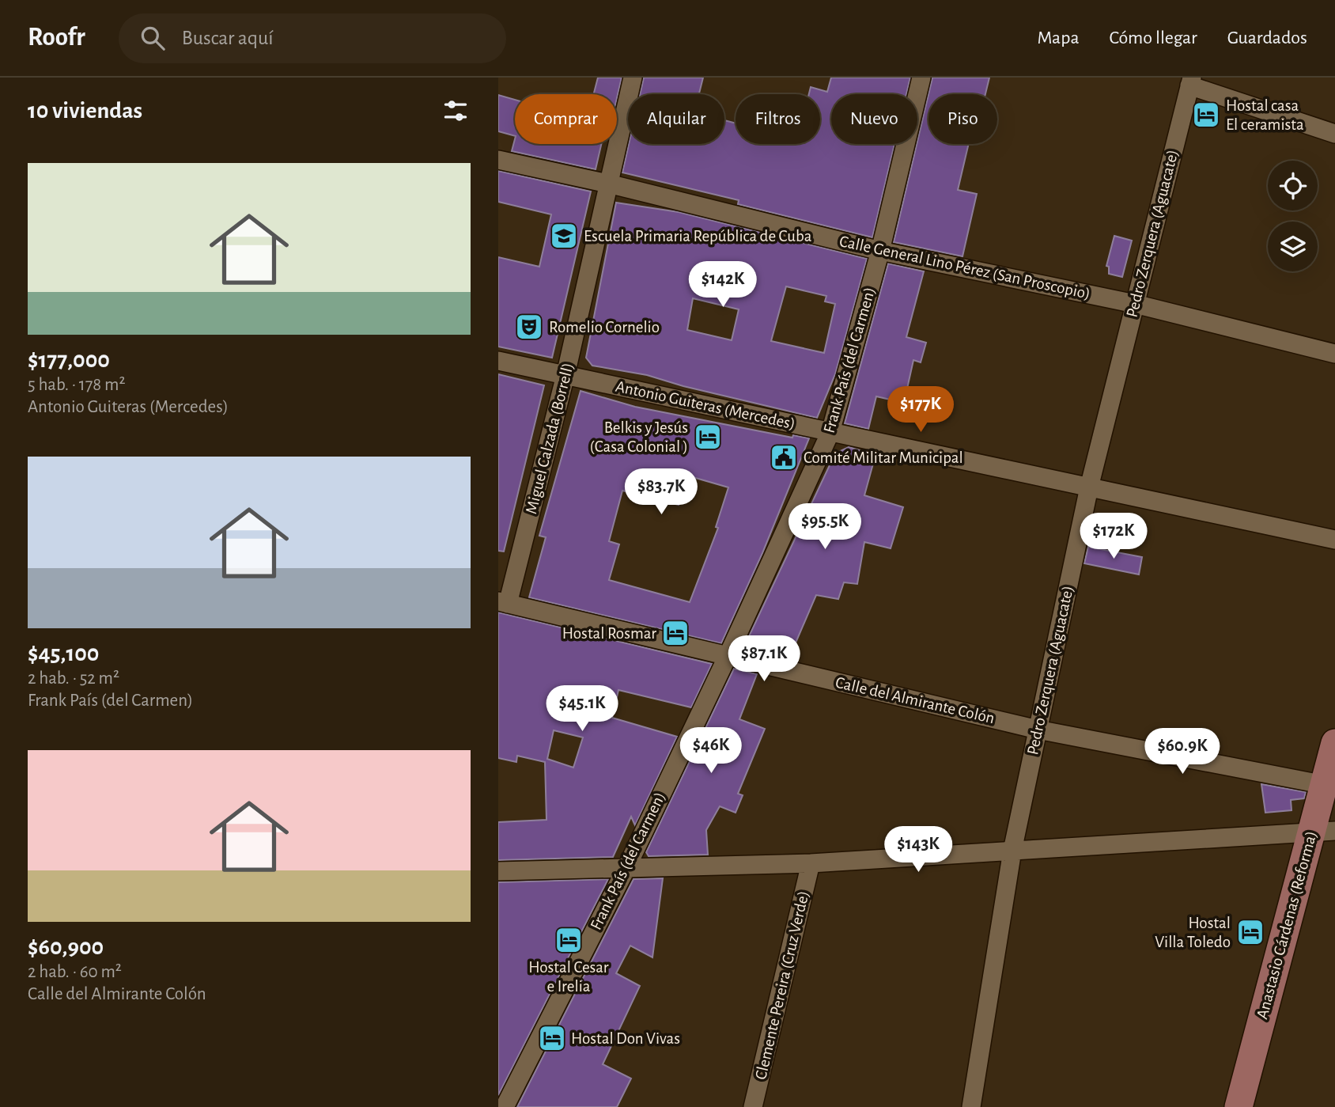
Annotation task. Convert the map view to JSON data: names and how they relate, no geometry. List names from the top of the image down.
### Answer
{
  "streets": {
    "main road": ["Anastasio Cárdenas (Reforma)"],
    "street": [
      "Pedro Zerquera (Aguacate)",
      "Calle General Lino Pérez (San Proscopio)",
      "Frank País (del Carmen)",
      "Antonio Guiteras (Mercedes)",
      "Miguel Calzada (Borrell)",
      "Calle del Almirante Colón",
      "Clemente Pereira (Cruz Verde)"
    ]
  },
  "crossings": [
    ["Pedro Zerquera (Aguacate)", "Calle General Lino Pérez (San Proscopio)"],
    ["Pedro Zerquera (Aguacate)", "Antonio Guiteras (Mercedes)"],
    ["Pedro Zerquera (Aguacate)", "Calle del Almirante Colón"],
    ["Calle General Lino Pérez (San Proscopio)", "Frank País (del Carmen)"],
    ["Calle General Lino Pérez (San Proscopio)", "Miguel Calzada (Borrell)"],
    ["Frank País (del Carmen)", "Antonio Guiteras (Mercedes)"],
    ["Frank País (del Carmen)", "Calle del Almirante Colón"],
    ["Antonio Guiteras (Mercedes)", "Miguel Calzada (Borrell)"],
    ["Miguel Calzada (Borrell)", "Calle del Almirante Colón"],
    ["Calle del Almirante Colón", "Anastasio Cárdenas (Reforma)"]
  ],
  "places": {
    "hotel": [
      "Hostal casa El ceramista",
      "Belkis y Jesús (Casa Colonial )",
      "Hostal Rosmar",
      "Hostal Villa Toledo",
      "Hostal Cesar e Irelia",
      "Hostal Don Vivas"
    ],
    "school or university": ["Escuela Primaria República de Cuba"],
    "theatre": ["Romelio Cornelio"],
    "public building": ["Comité Militar Municipal"]
  },
  "page": {
    "header": "Roofr",
    "search": "Buscar aquí",
    "nav": ["Mapa", "Cómo llegar", "Guardados"],
    "heading": "10 viviendas",
    "chip": [
      "Comprar",
      "Alquilar",
      "Filtros",
      "Nuevo",
      "Piso"
    ],
    "list": [
      {
        "name": "$177,000",
        "note": "5 hab. · 178 m² · Antonio Guiteras (Mercedes)"
      },
      {
        "name": "$45,100",
        "note": "2 hab. · 52 m² · Frank País (del Carmen)"
      },
      {
        "name": "$60,900",
        "note": "2 hab. · 60 m² · Calle del Almirante Colón"
      }
    ],
    "price": [
      "$142K",
      "$177K",
      "$83.7K",
      "$95.5K",
      "$172K",
      "$87.1K",
      "$45.1K",
      "$46K",
      "$60.9K",
      "$143K"
    ]
  }
}
